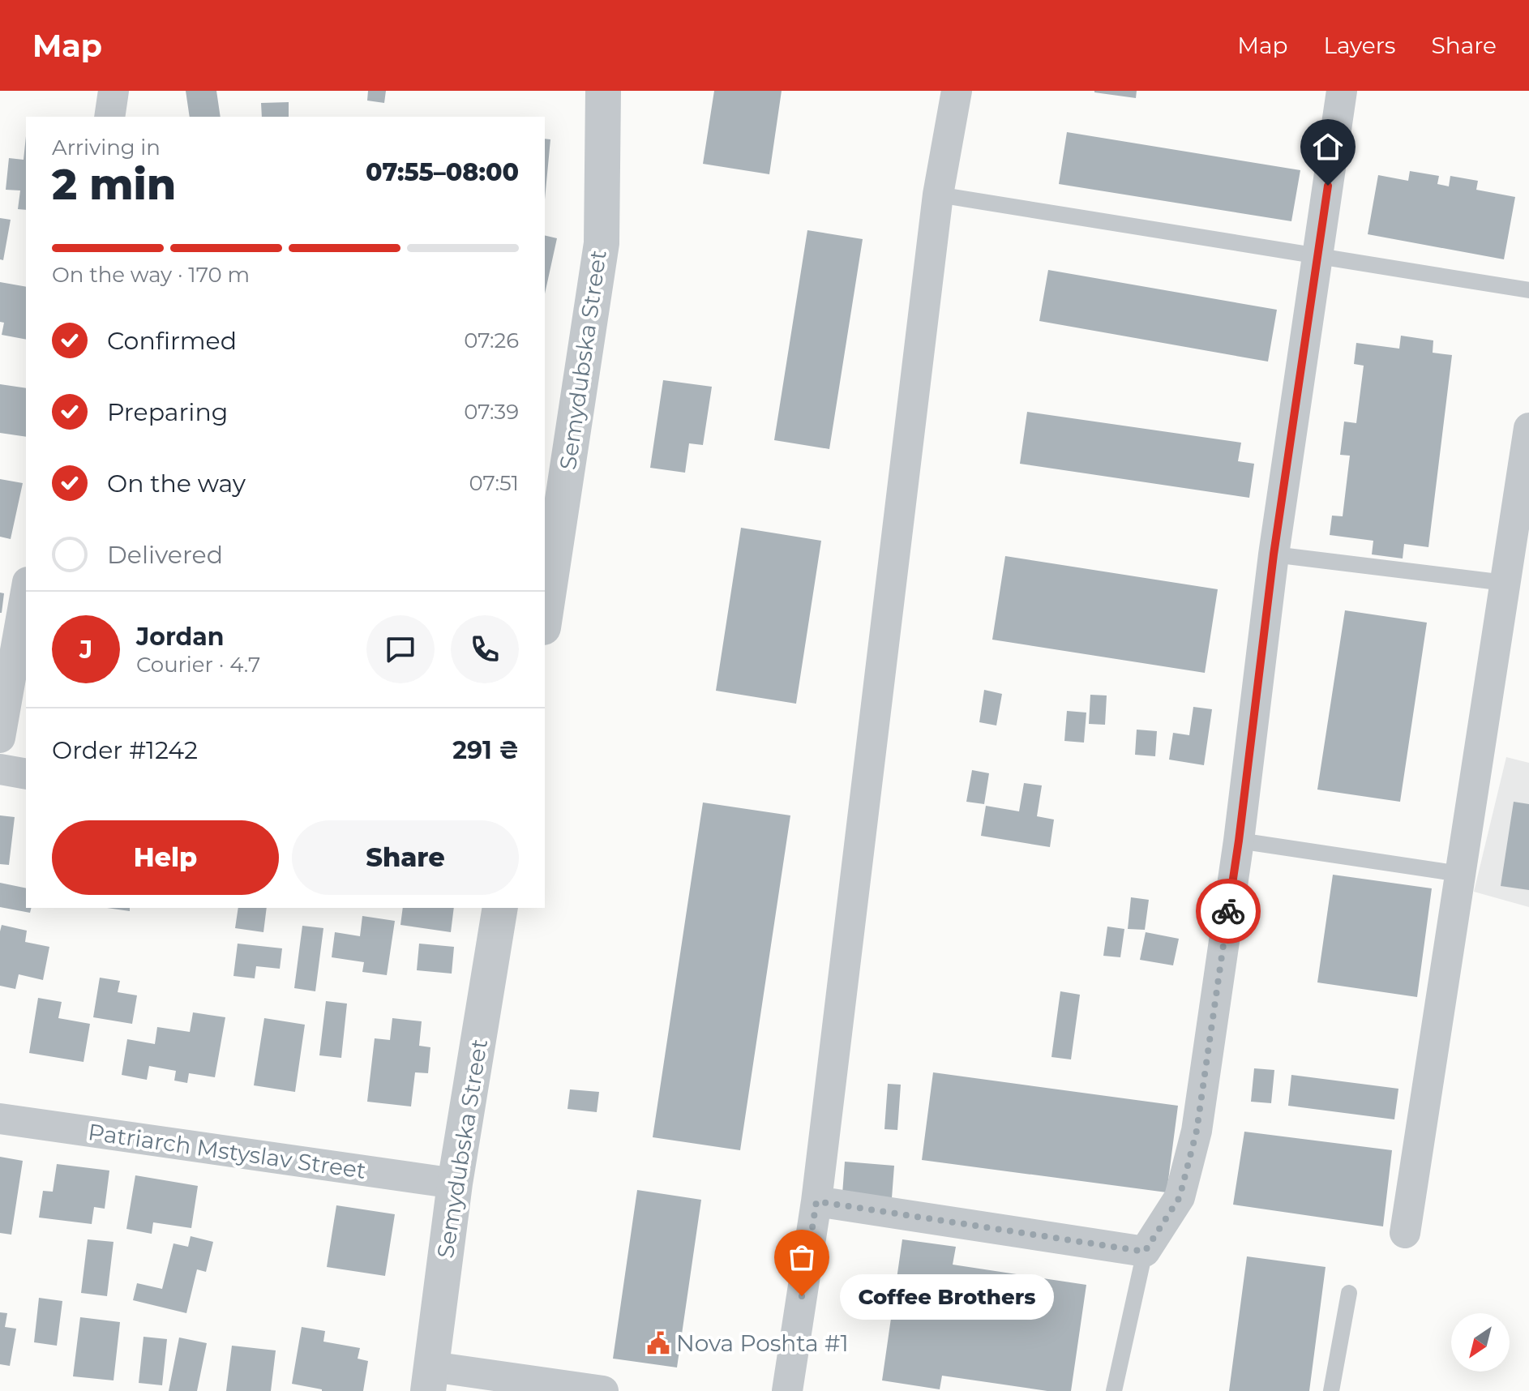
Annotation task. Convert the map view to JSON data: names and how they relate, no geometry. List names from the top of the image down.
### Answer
{
  "streets": {
    "street": ["Semydubska Street", "Patriarch Mstyslav Street"]
  },
  "crossings": [
    ["Semydubska Street", "Patriarch Mstyslav Street"]
  ],
  "places": {
    "other": ["Coffee Brothers"],
    "public building": ["Nova Poshta #1"]
  },
  "north": "bottom left",
  "page": {
    "header": "Map",
    "nav": ["Map", "Layers", "Share"],
    "heading": ["2 min", "Arriving in", "07:55–08:00"],
    "panel": [
      "Jordan",
      "Courier · 4.7",
      "Order #1242",
      "291 ₴"
    ],
    "bar": "On the way · 170 m",
    "list": [
      ["Confirmed", "07:26"],
      ["Preparing", "07:39"],
      ["On the way", "07:51"],
      "Delivered"
    ],
    "round": "J",
    "buttons": ["Help", "Share"],
    "bubble": "Coffee Brothers"
  }
}
